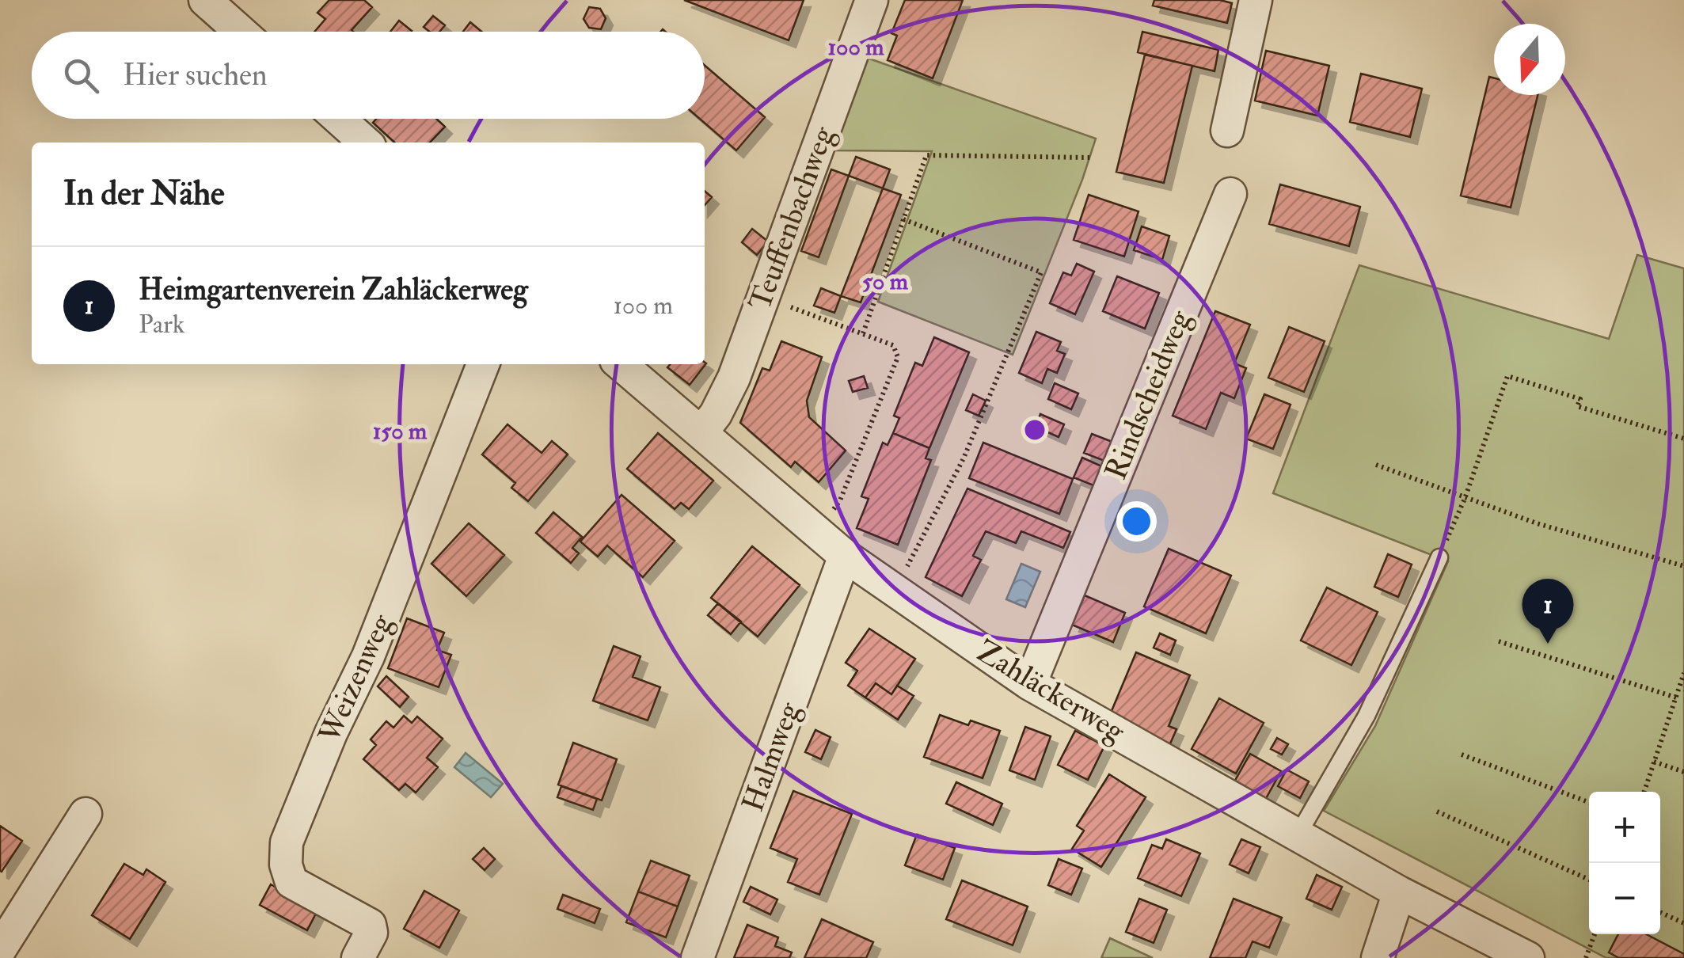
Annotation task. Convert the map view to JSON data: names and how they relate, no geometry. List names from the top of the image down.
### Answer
{
  "streets": {
    "street": [
      "Teuffenbachweg",
      "Rindscheidweg",
      "Weizenweg",
      "Zahläckerweg",
      "Halmweg"
    ]
  },
  "crossings": [
    ["Teuffenbachweg", "Zahläckerweg"],
    ["Rindscheidweg", "Zahläckerweg"],
    ["Zahläckerweg", "Halmweg"]
  ],
  "north": "bottom",
  "page": {
    "search": "Hier suchen",
    "heading": "In der Nähe",
    "list": [
      {
        "mark": "1",
        "name": "Heimgartenverein Zahläckerweg",
        "note": "Park",
        "value": "100 m"
      }
    ],
    "pins": "1",
    "map_buttons": ["+", "−"]
  },
  "rings": ["100 m", "50 m", "150 m"]
}
